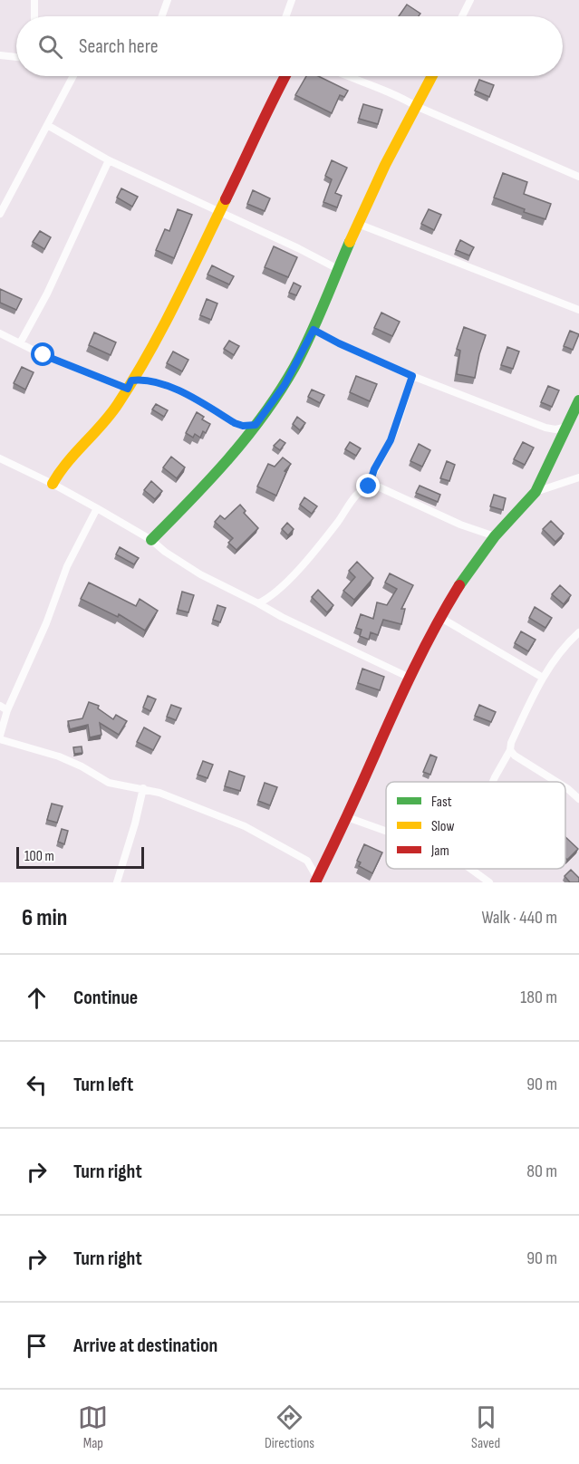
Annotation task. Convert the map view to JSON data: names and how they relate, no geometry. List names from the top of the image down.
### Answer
{
  "legend": ["Fast", "Slow", "Jam"],
  "scale_bar": "100 m",
  "page": {
    "search": "Search here",
    "scale": "100 m",
    "heading": ["6 min", "Walk · 440 m"],
    "list": [
      ["Continue", "180 m"],
      ["Turn left", "90 m"],
      ["Turn right", "80 m"],
      ["Turn right", "90 m"],
      "Arrive at destination"
    ],
    "nav": ["Map", "Directions", "Saved"]
  }
}
